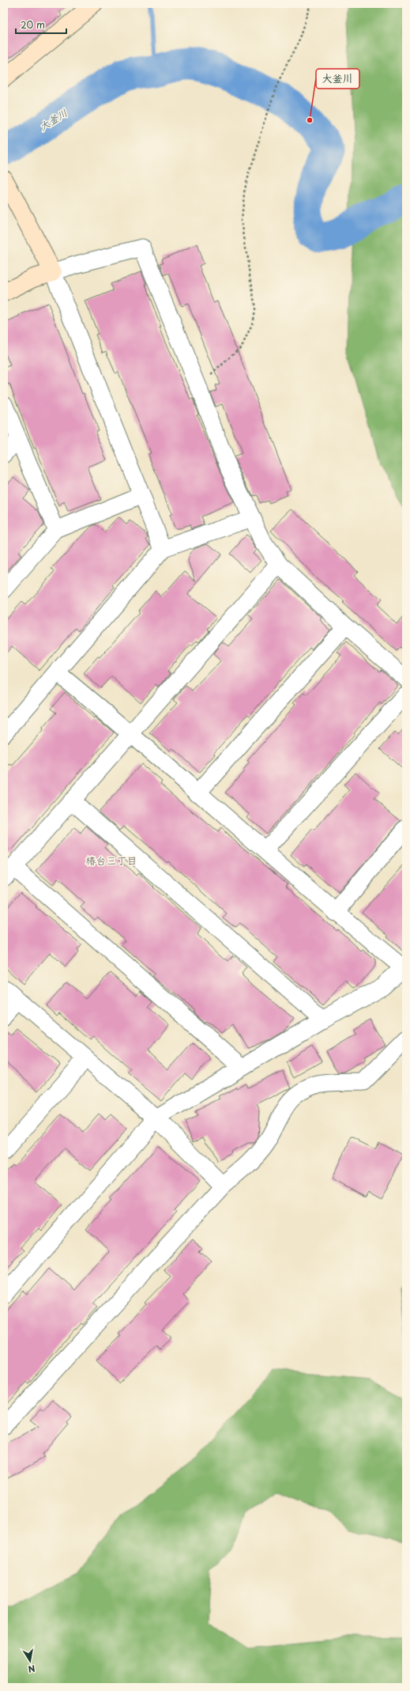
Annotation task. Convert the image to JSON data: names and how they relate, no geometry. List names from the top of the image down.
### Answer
{
  "districts": ["椿台三丁目"],
  "water": ["大釜川"],
  "places": ["大釜川"],
  "scale_bar": "20 m",
  "north": "bottom"
}
